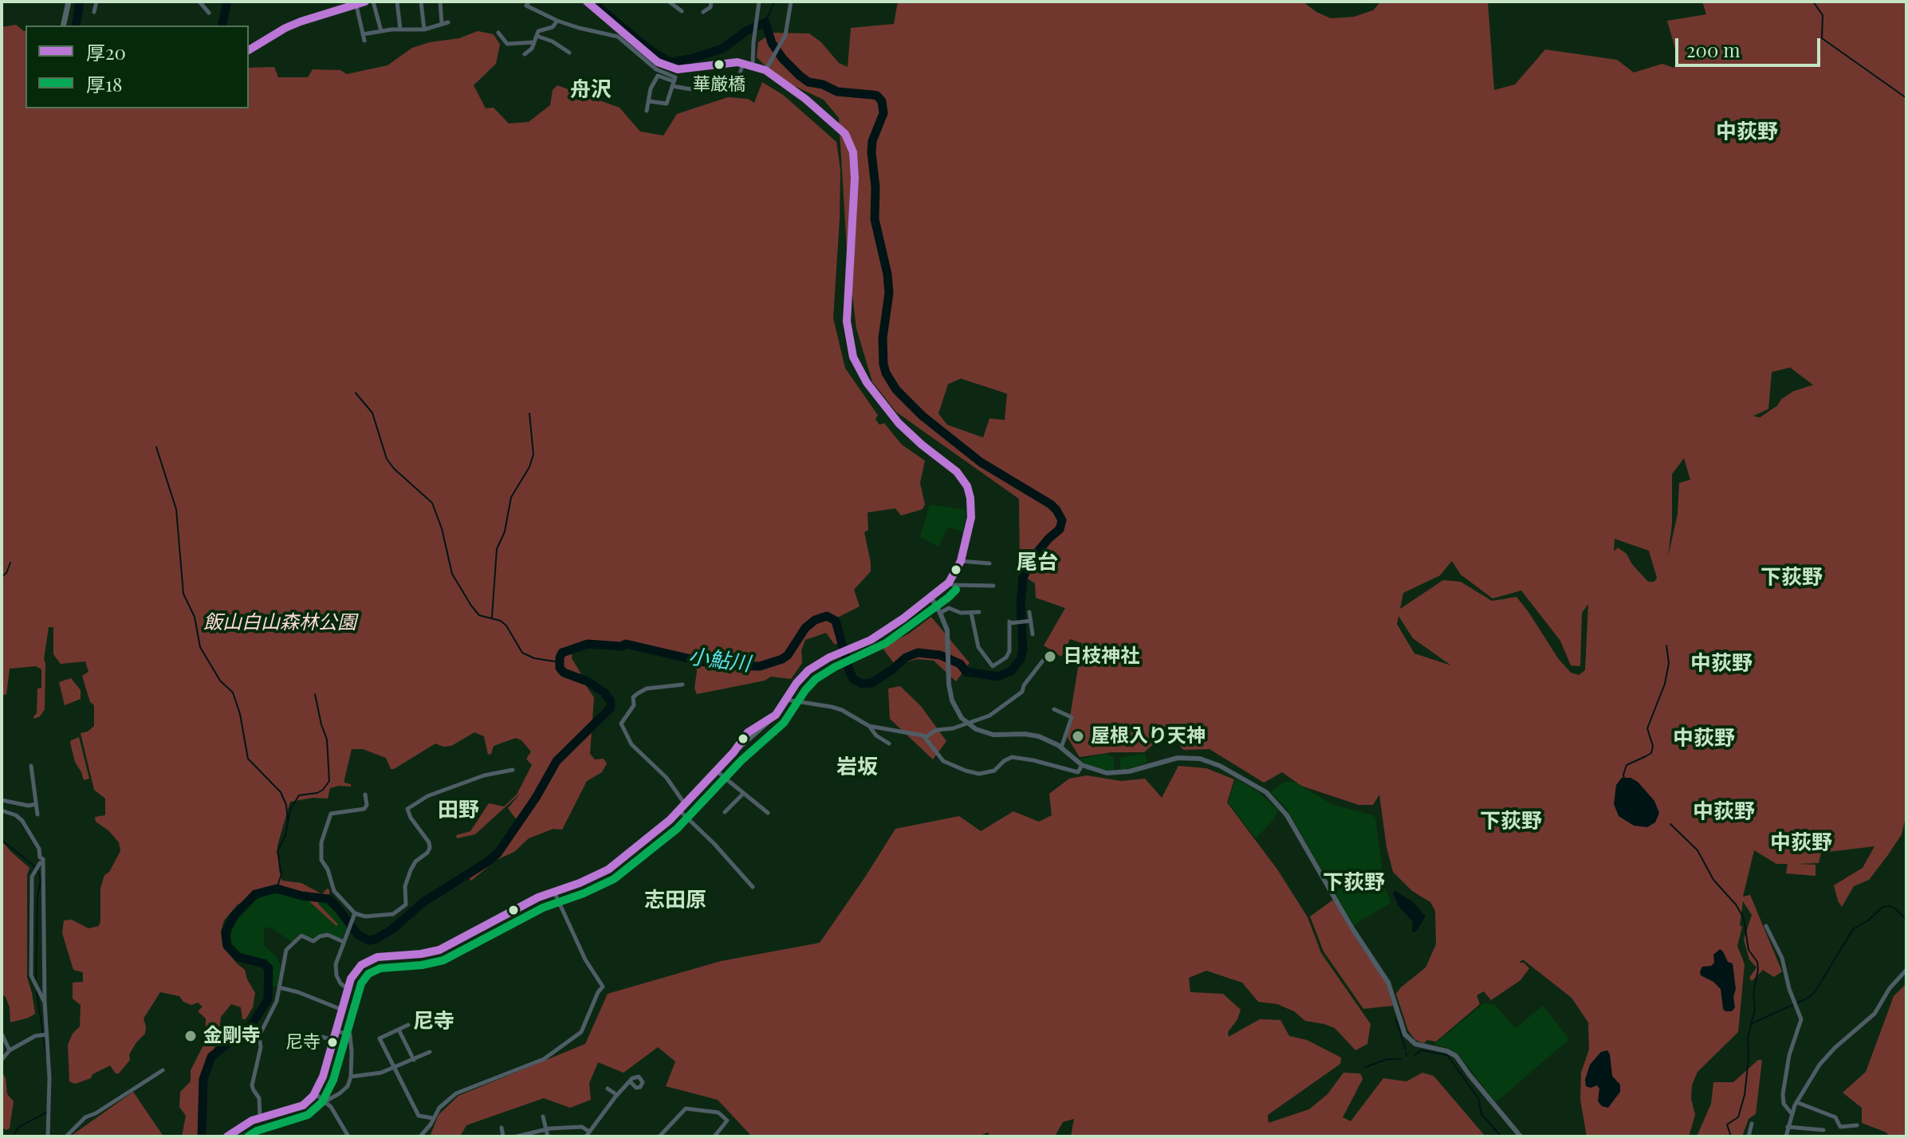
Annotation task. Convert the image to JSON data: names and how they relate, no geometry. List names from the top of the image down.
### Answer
{
  "districts": [
    "舟沢",
    "中荻野",
    "尾台",
    "下荻野",
    "中荻野",
    "中荻野",
    "岩坂",
    "田野",
    "中荻野",
    "下荻野",
    "中荻野",
    "下荻野",
    "志田原",
    "尼寺"
  ],
  "water": ["小鮎川"],
  "parks": ["飯山白山森林公園"],
  "places": [
    "華厳橋",
    "日枝神社",
    "屋根入り天神",
    "金剛寺",
    "尼寺"
  ],
  "lines": ["transit line 厚20", "transit line 厚18"],
  "legend": ["厚20", "厚18"],
  "scale_bar": "200 m"
}
